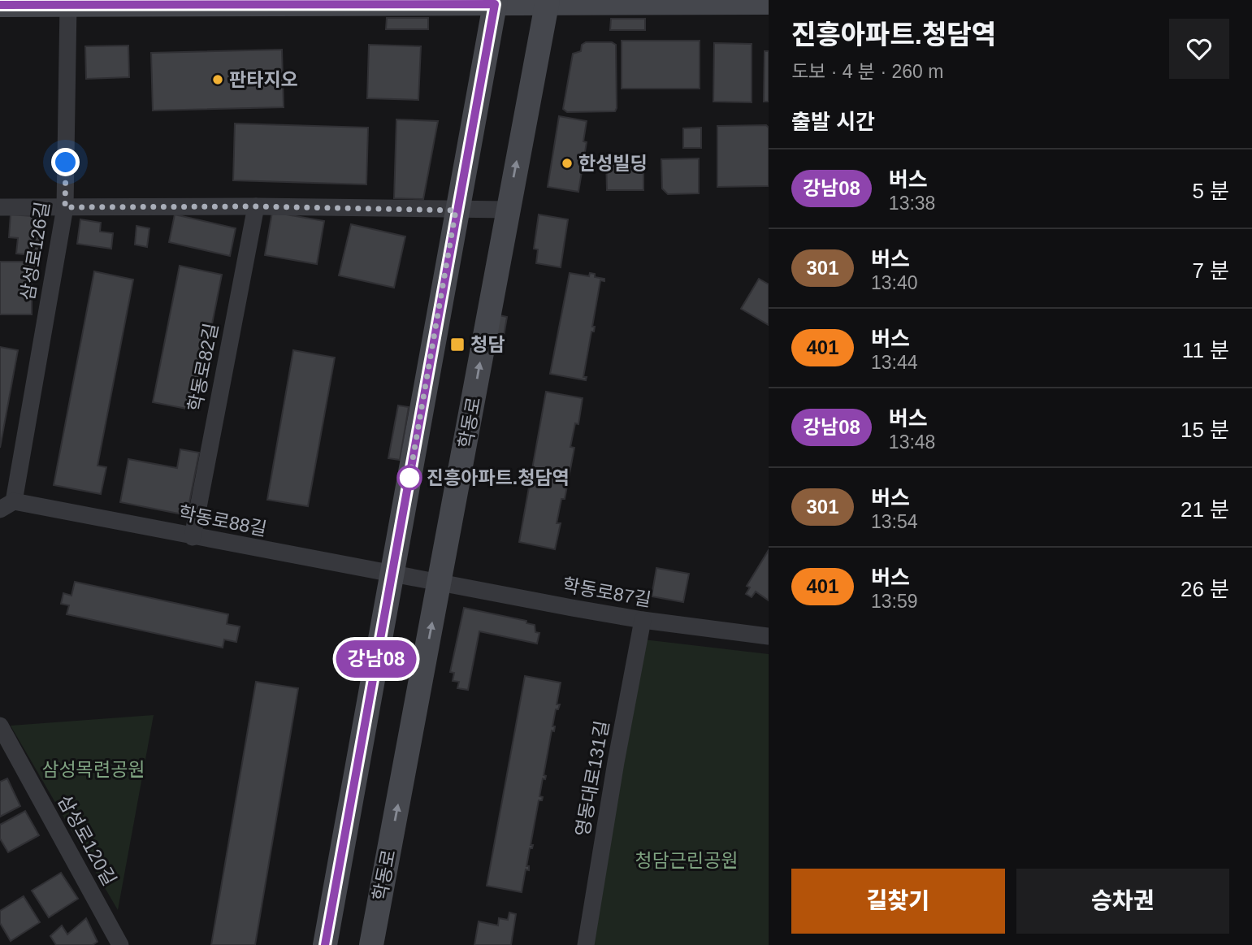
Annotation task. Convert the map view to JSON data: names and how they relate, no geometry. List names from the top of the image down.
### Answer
{
  "streets": {
    "main road": ["학동로"],
    "street": [
      "삼성로126길",
      "학동로82길",
      "학동로88길",
      "학동로87길",
      "영동대로131길",
      "삼성로120길"
    ]
  },
  "crossings": [
    ["삼성로126길", "학동로88길"],
    ["학동로82길", "학동로88길"],
    ["학동로", "학동로88길"],
    ["학동로", "학동로87길"],
    ["학동로88길", "학동로87길"],
    ["학동로87길", "영동대로131길"]
  ],
  "parks": ["삼성목련공원", "청담근린공원"],
  "places": {
    "other": ["판타지오", "한성빌딩", "진흥아파트.청담역"],
    "transit": ["청담"]
  },
  "lines": ["bus line 강남08"],
  "page": {
    "on_map": "강남08",
    "heading": [
      ["진흥아파트.청담역", "도보 · 4 분 · 260 m"],
      "출발 시간"
    ],
    "list": [
      {
        "mark": "강남08",
        "name": "버스",
        "note": "13:38",
        "value": "5 분"
      },
      {
        "mark": "301",
        "name": "버스",
        "note": "13:40",
        "value": "7 분"
      },
      {
        "mark": "401",
        "name": "버스",
        "note": "13:44",
        "value": "11 분"
      },
      {
        "mark": "강남08",
        "name": "버스",
        "note": "13:48",
        "value": "15 분"
      },
      {
        "mark": "301",
        "name": "버스",
        "note": "13:54",
        "value": "21 분"
      },
      {
        "mark": "401",
        "name": "버스",
        "note": "13:59",
        "value": "26 분"
      }
    ],
    "buttons": ["길찾기", "승차권"]
  }
}
